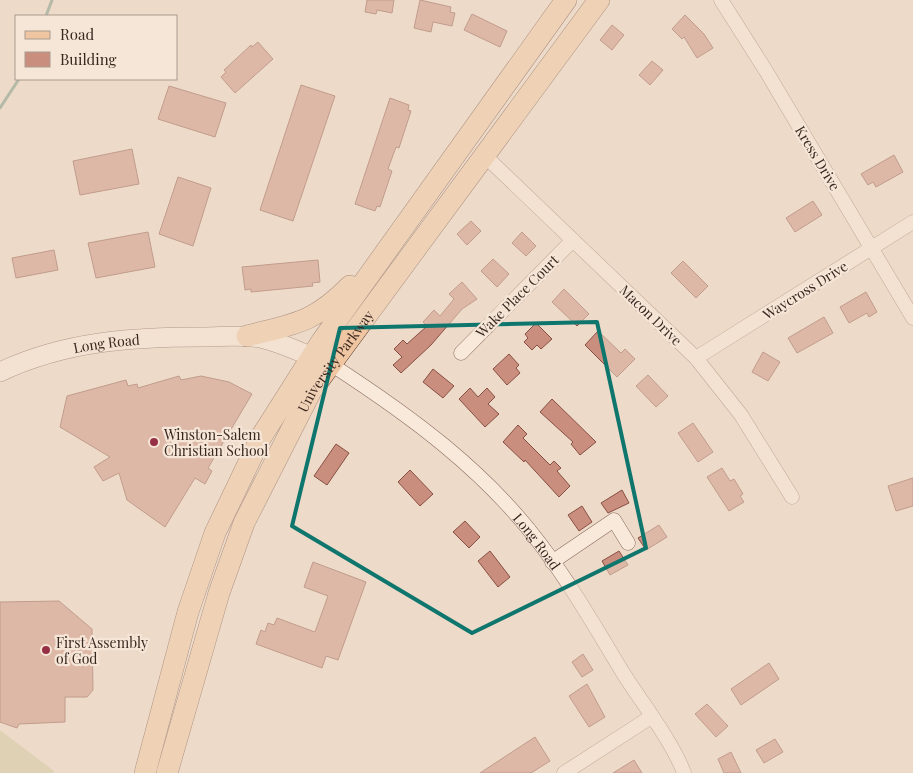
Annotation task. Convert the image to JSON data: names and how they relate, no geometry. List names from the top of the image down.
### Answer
{
  "streets": {
    "main road": ["Long Road", "University Parkway"],
    "street": [
      "Kress Drive",
      "Waycross Drive",
      "Wake Place Court",
      "Macon Drive"
    ]
  },
  "crossings": [
    ["Kress Drive", "Waycross Drive"],
    ["Waycross Drive", "Macon Drive"],
    ["Wake Place Court", "Macon Drive"],
    ["Macon Drive", "University Parkway"],
    ["Long Road", "University Parkway"]
  ],
  "places": ["Winston-Salem Christian School", "First Assembly of God"],
  "legend": ["Road", "Building"]
}
